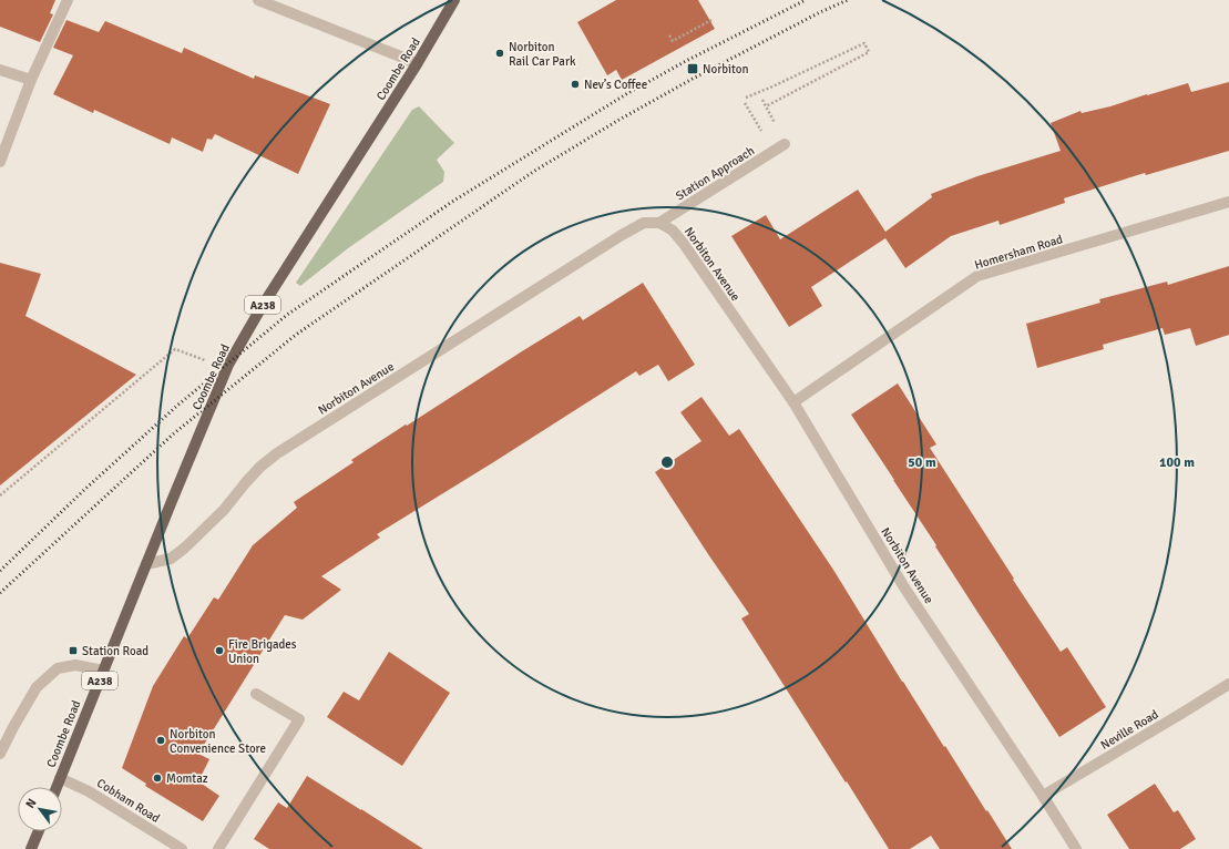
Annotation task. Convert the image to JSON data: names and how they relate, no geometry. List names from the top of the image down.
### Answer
{
  "streets": {
    "main road": ["Coombe Road", "A238"],
    "street": [
      "Station Approach",
      "Homersham Road",
      "Norbiton Avenue",
      "Neville Road",
      "Cobham Road"
    ]
  },
  "crossings": [
    ["Coombe Road", "Norbiton Avenue"],
    ["Coombe Road", "Cobham Road"],
    ["Station Approach", "Norbiton Avenue"],
    ["Homersham Road", "Norbiton Avenue"],
    ["Norbiton Avenue", "Neville Road"]
  ],
  "places": {
    "other": [
      "Norbiton Rail Car Park",
      "Nev’s Coffee",
      "Fire Brigades Union",
      "Norbiton Convenience Store",
      "Momtaz"
    ],
    "transit": ["Norbiton", "Station Road"]
  },
  "north": "top left",
  "rings": ["50 m", "100 m"]
}
